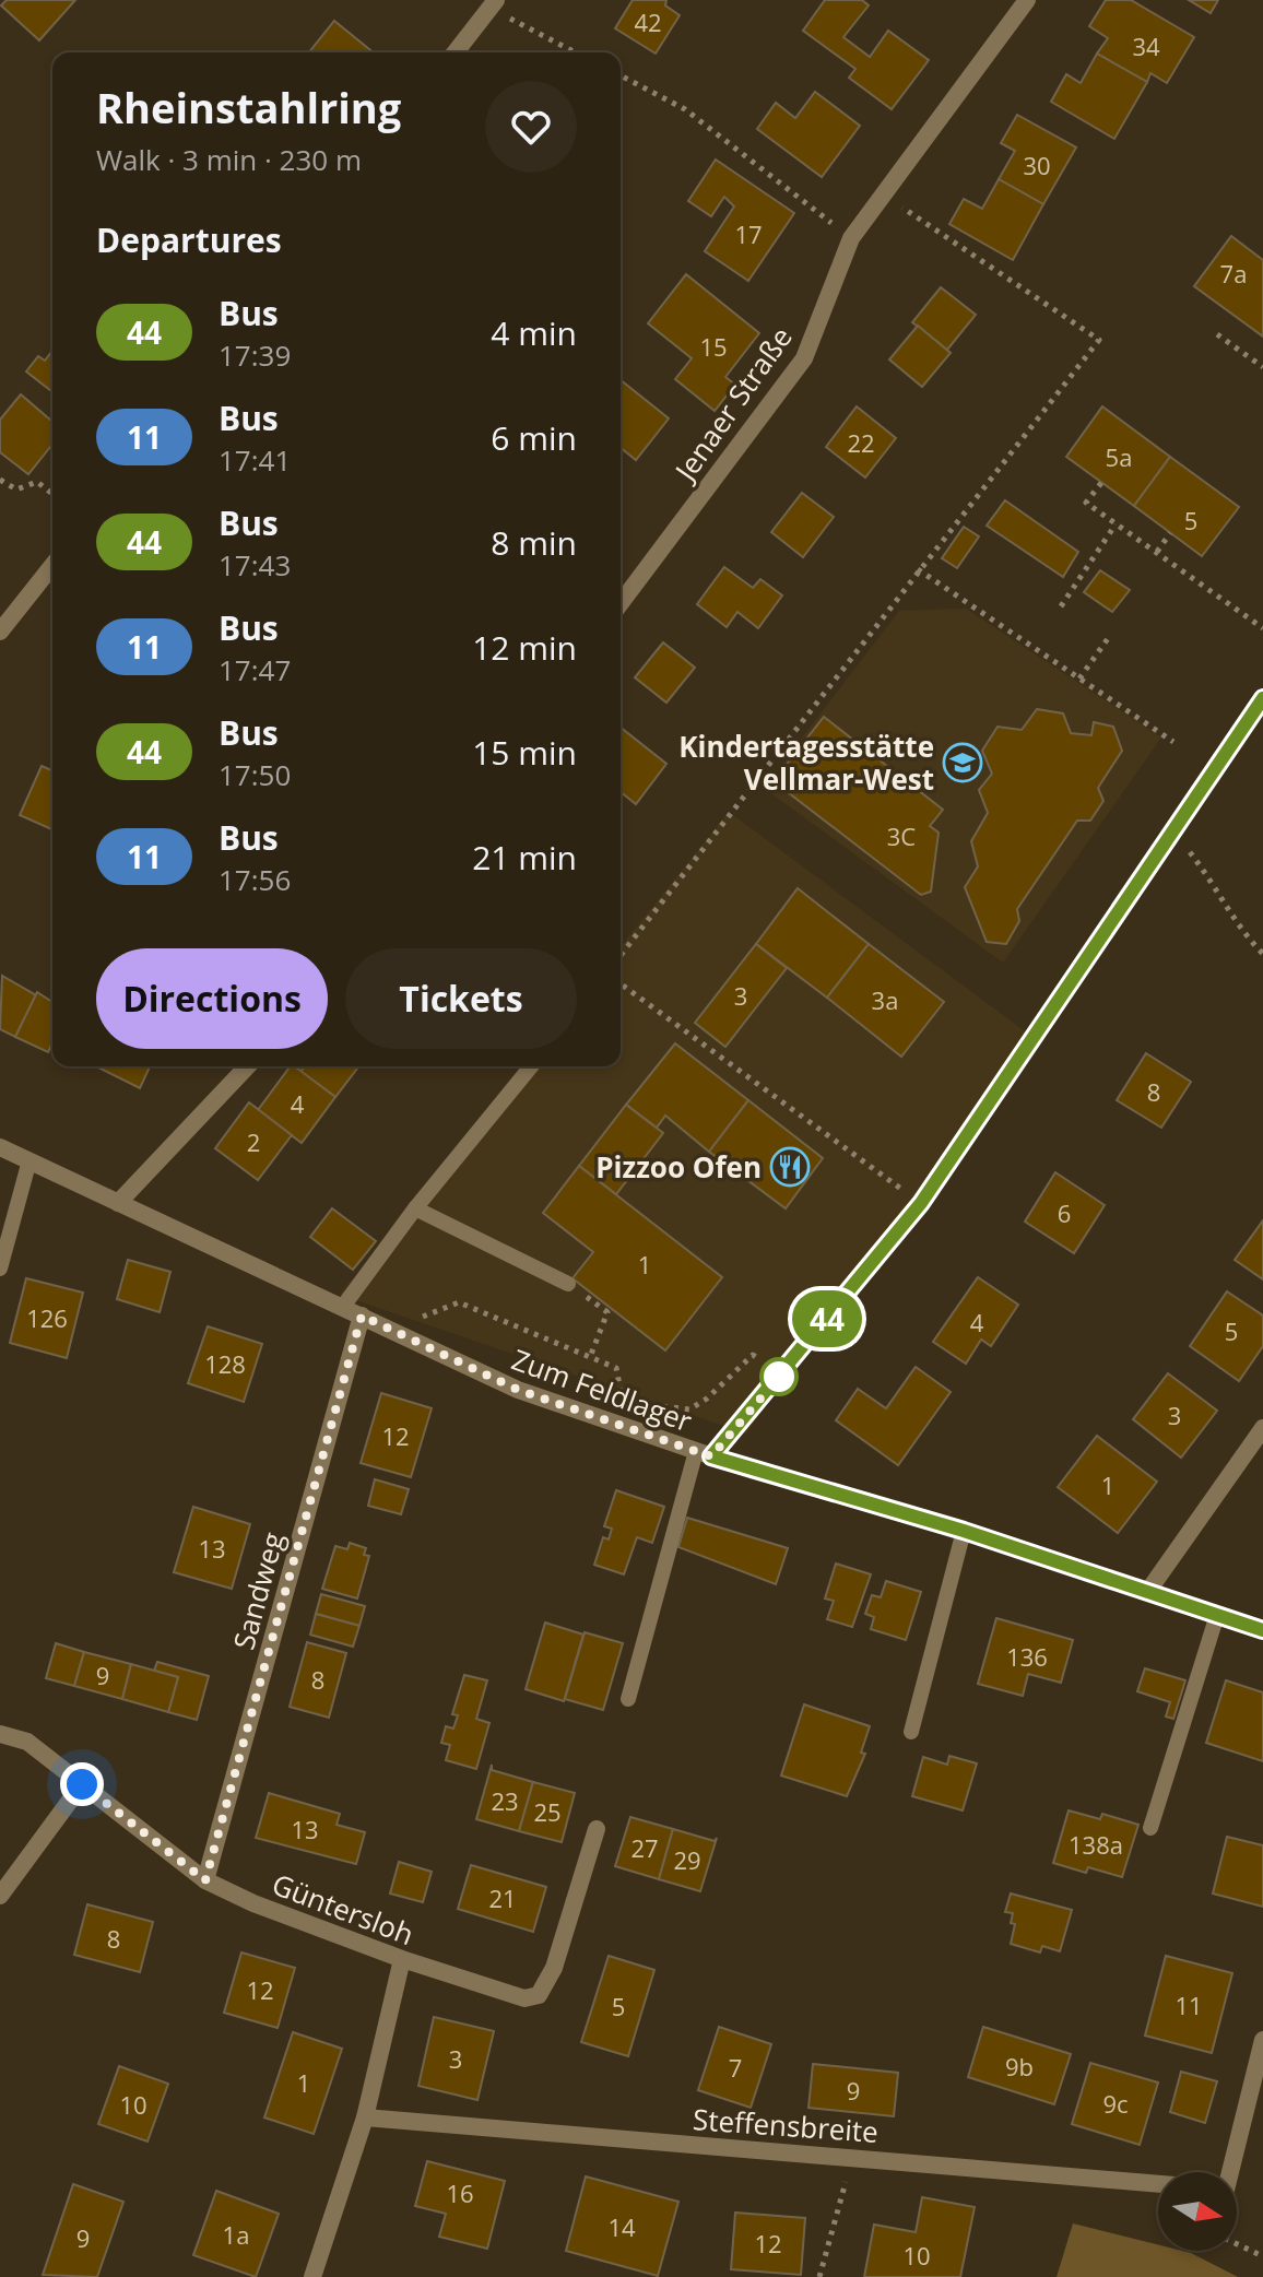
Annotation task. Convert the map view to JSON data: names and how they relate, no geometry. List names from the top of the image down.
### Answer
{
  "streets": {
    "street": [
      "Jenaer Straße",
      "Zum Feldlager",
      "Sandweg",
      "Güntersloh",
      "Steffensbreite"
    ]
  },
  "crossings": [
    ["Zum Feldlager", "Sandweg"],
    ["Sandweg", "Güntersloh"]
  ],
  "places": {
    "school or university": ["Kindertagesstätte Vellmar-West"],
    "restaurant": ["Pizzoo Ofen"]
  },
  "lines": ["bus line 44"],
  "house_numbers": [
    "42",
    "34",
    "30",
    "17",
    "7a",
    "15",
    "22",
    "5a",
    "5",
    "3C",
    "3",
    "3a",
    "8",
    "4",
    "2",
    "6",
    "1",
    "126",
    "4",
    "5",
    "128",
    "3",
    "12",
    "1",
    "13",
    "136",
    "9",
    "8",
    "23",
    "25",
    "13",
    "138a",
    "27",
    "29",
    "21",
    "8",
    "12",
    "11",
    "5",
    "3",
    "9b",
    "7",
    "1",
    "9",
    "9c",
    "10",
    "16",
    "14",
    "1a",
    "9",
    "12",
    "10"
  ],
  "north": "right",
  "page": {
    "on_map": "44",
    "heading": [
      ["Rheinstahlring", "Walk · 3 min · 230 m"],
      "Departures"
    ],
    "list": [
      {
        "mark": "44",
        "name": "Bus",
        "note": "17:39",
        "value": "4 min"
      },
      {
        "mark": "11",
        "name": "Bus",
        "note": "17:41",
        "value": "6 min"
      },
      {
        "mark": "44",
        "name": "Bus",
        "note": "17:43",
        "value": "8 min"
      },
      {
        "mark": "11",
        "name": "Bus",
        "note": "17:47",
        "value": "12 min"
      },
      {
        "mark": "44",
        "name": "Bus",
        "note": "17:50",
        "value": "15 min"
      },
      {
        "mark": "11",
        "name": "Bus",
        "note": "17:56",
        "value": "21 min"
      }
    ],
    "buttons": ["Directions", "Tickets"]
  }
}
